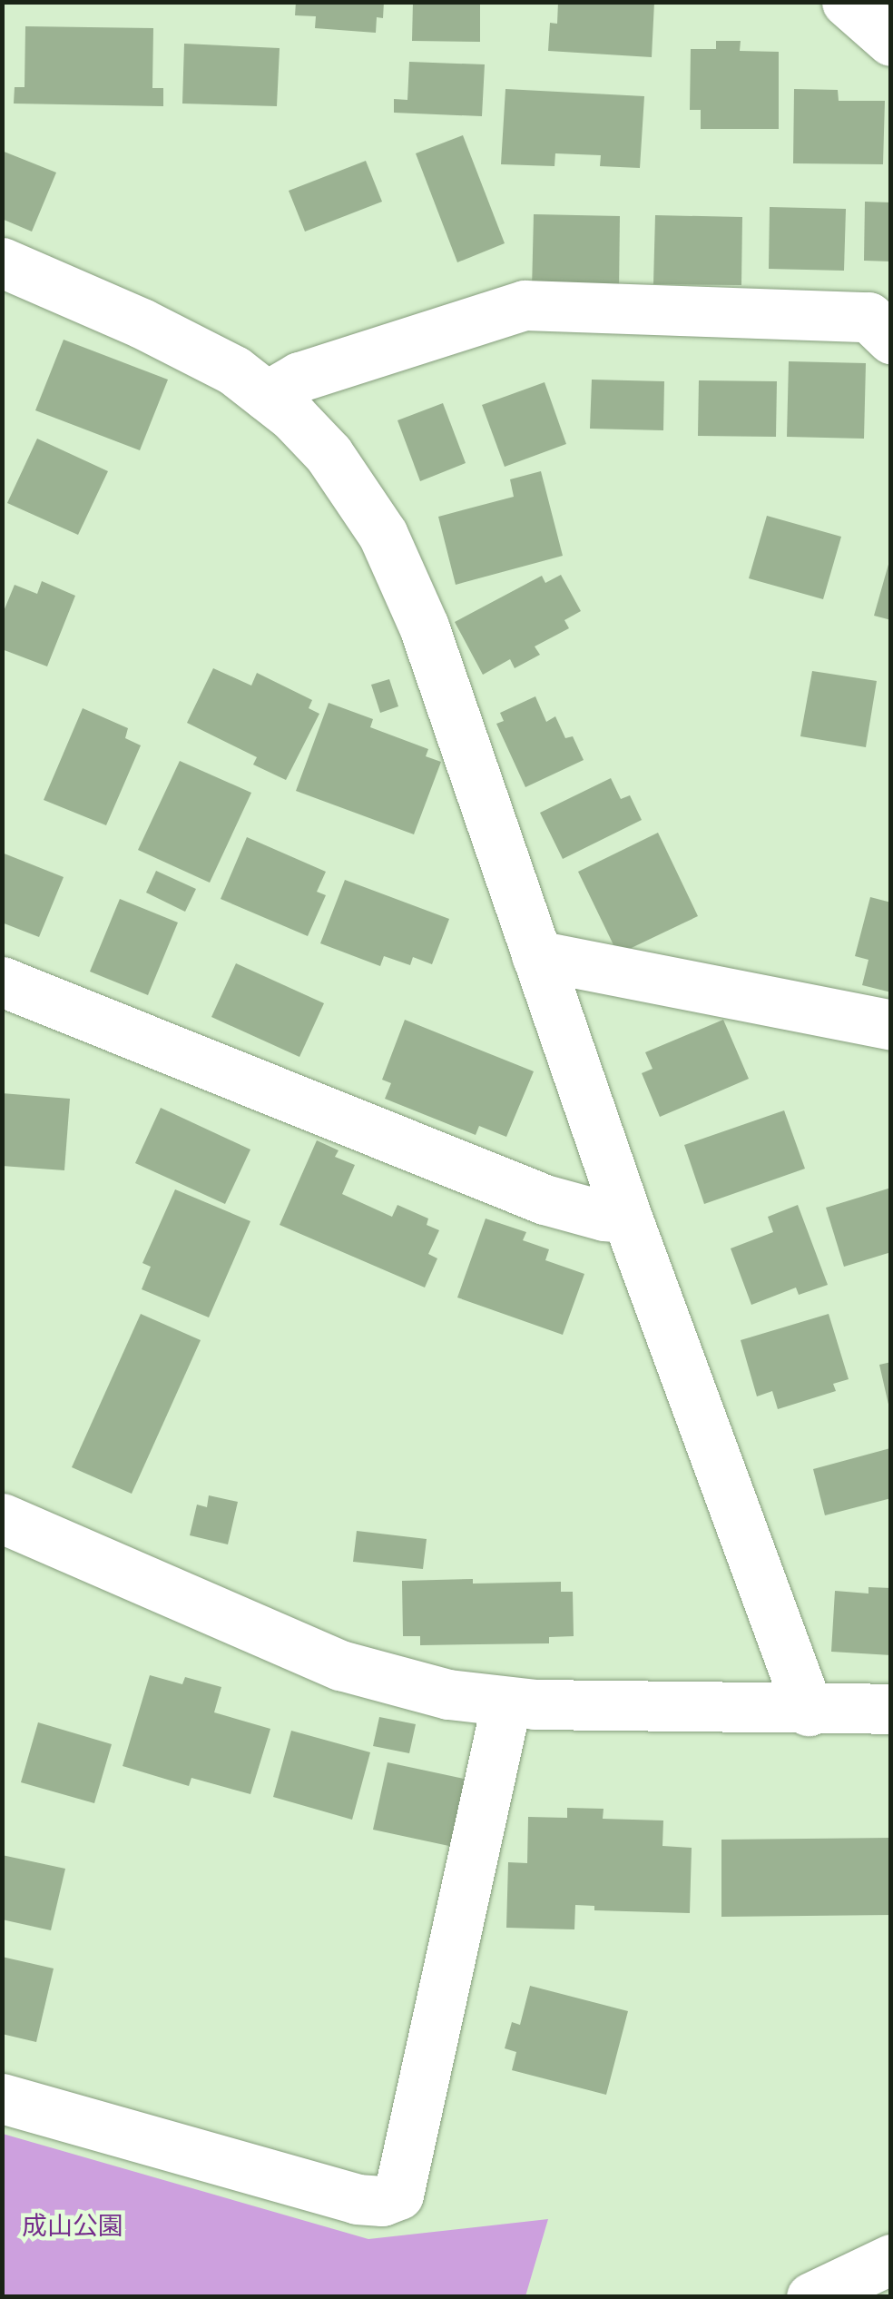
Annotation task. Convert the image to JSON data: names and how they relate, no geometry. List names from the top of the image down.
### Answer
{
  "parks": ["成山公園"]
}
